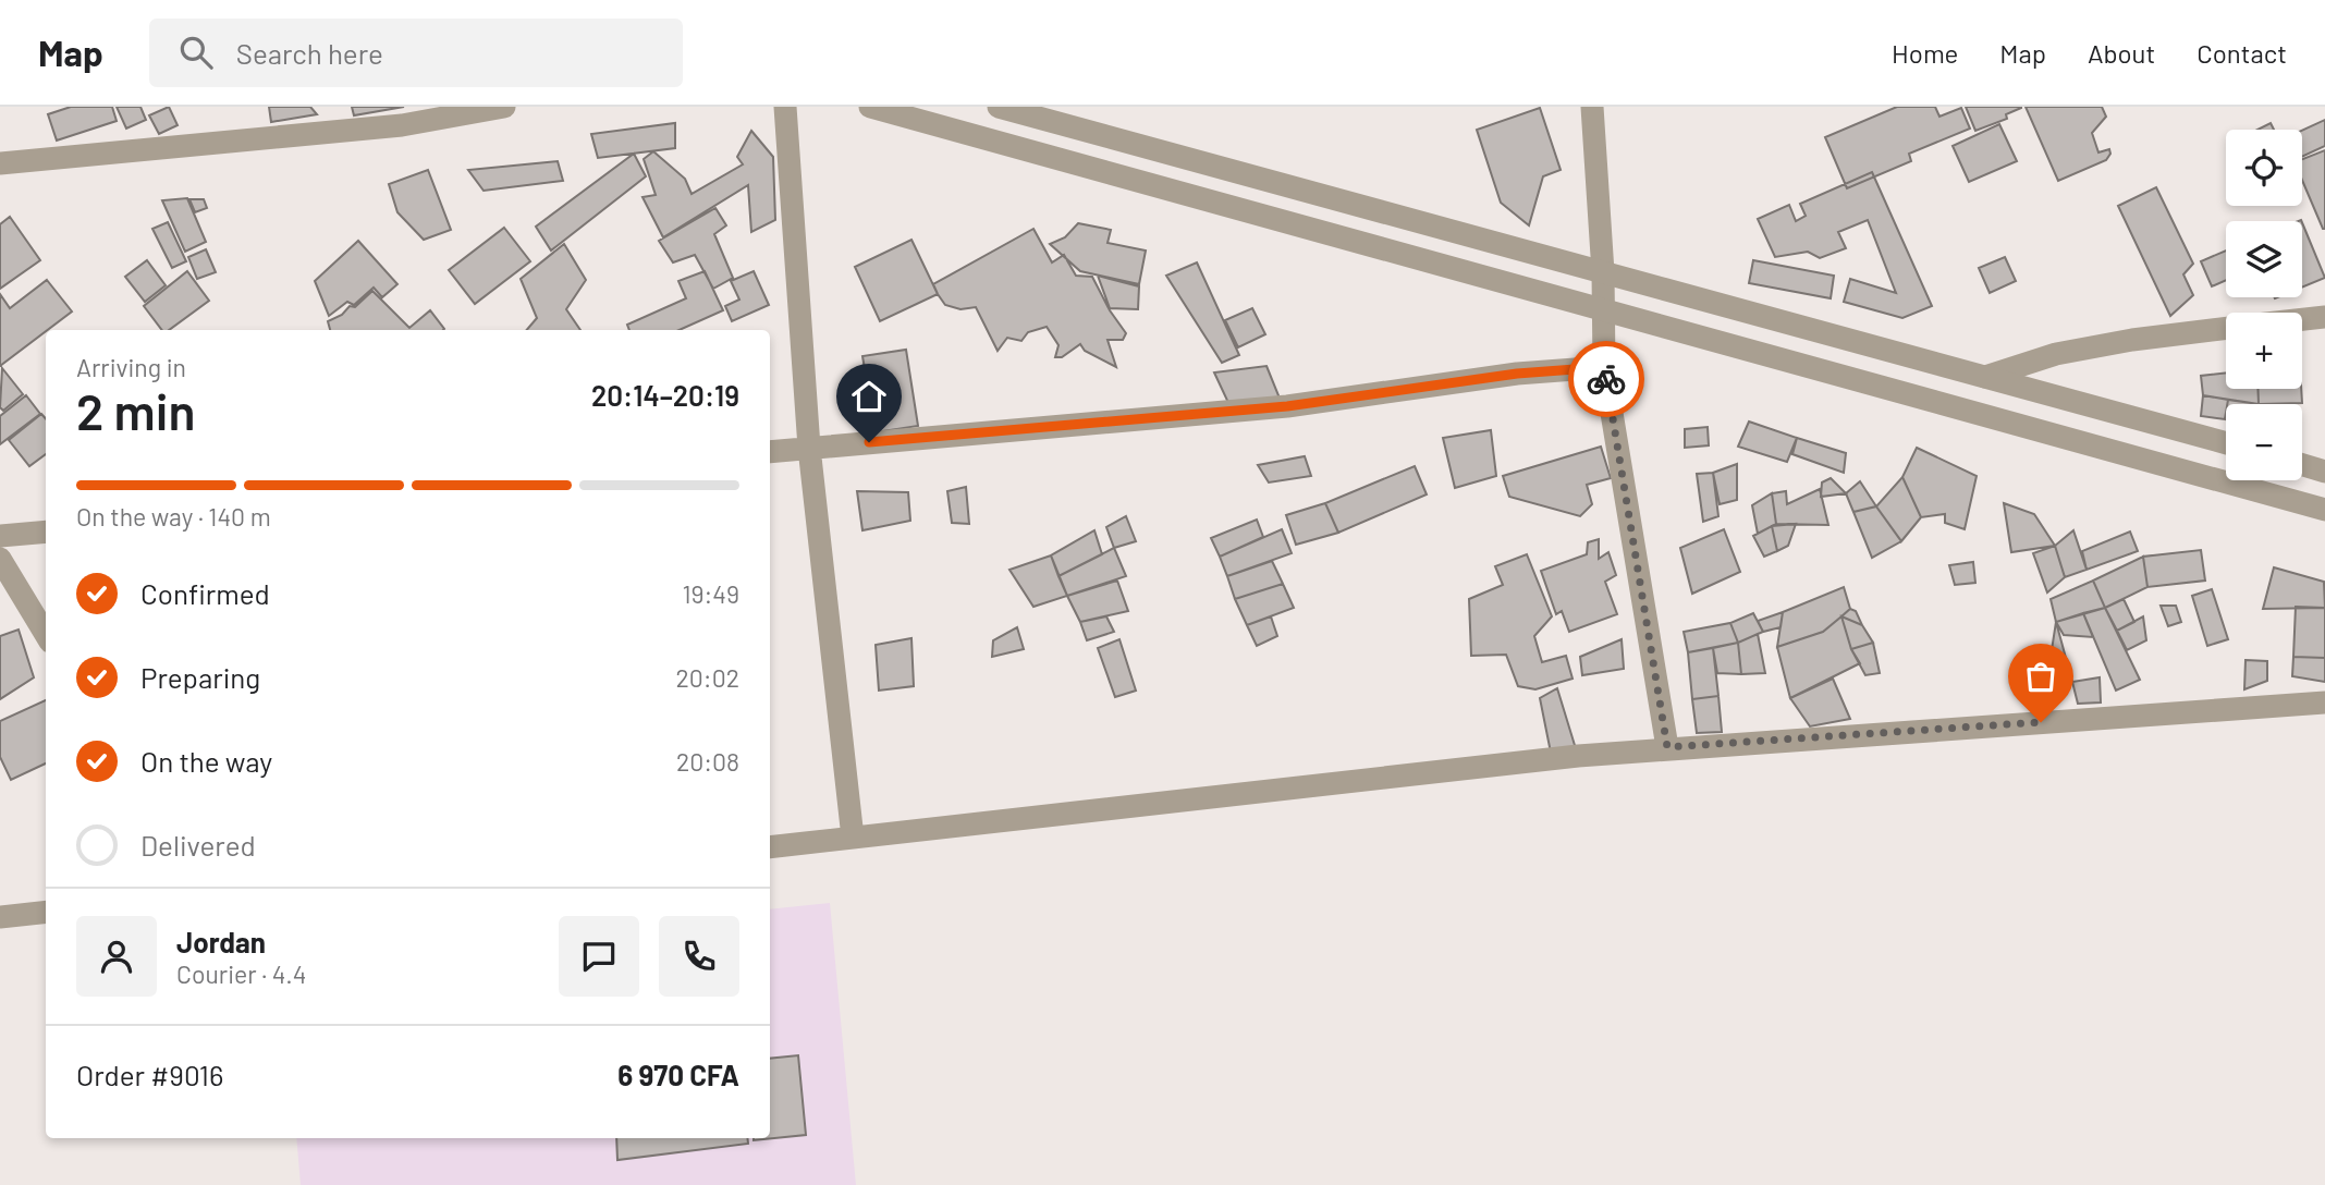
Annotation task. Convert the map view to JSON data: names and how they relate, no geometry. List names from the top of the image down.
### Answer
{
  "page": {
    "header": "Map",
    "search": "Search here",
    "nav": [
      "Home",
      "Map",
      "About",
      "Contact"
    ],
    "map_buttons": ["+", "−"],
    "heading": ["2 min", "Arriving in", "20:14–20:19"],
    "panel": [
      "Jordan",
      "Courier · 4.4",
      "Order #9016",
      "6 970 CFA"
    ],
    "bar": "On the way · 140 m",
    "list": [
      ["Confirmed", "19:49"],
      ["Preparing", "20:02"],
      ["On the way", "20:08"],
      "Delivered"
    ]
  }
}
